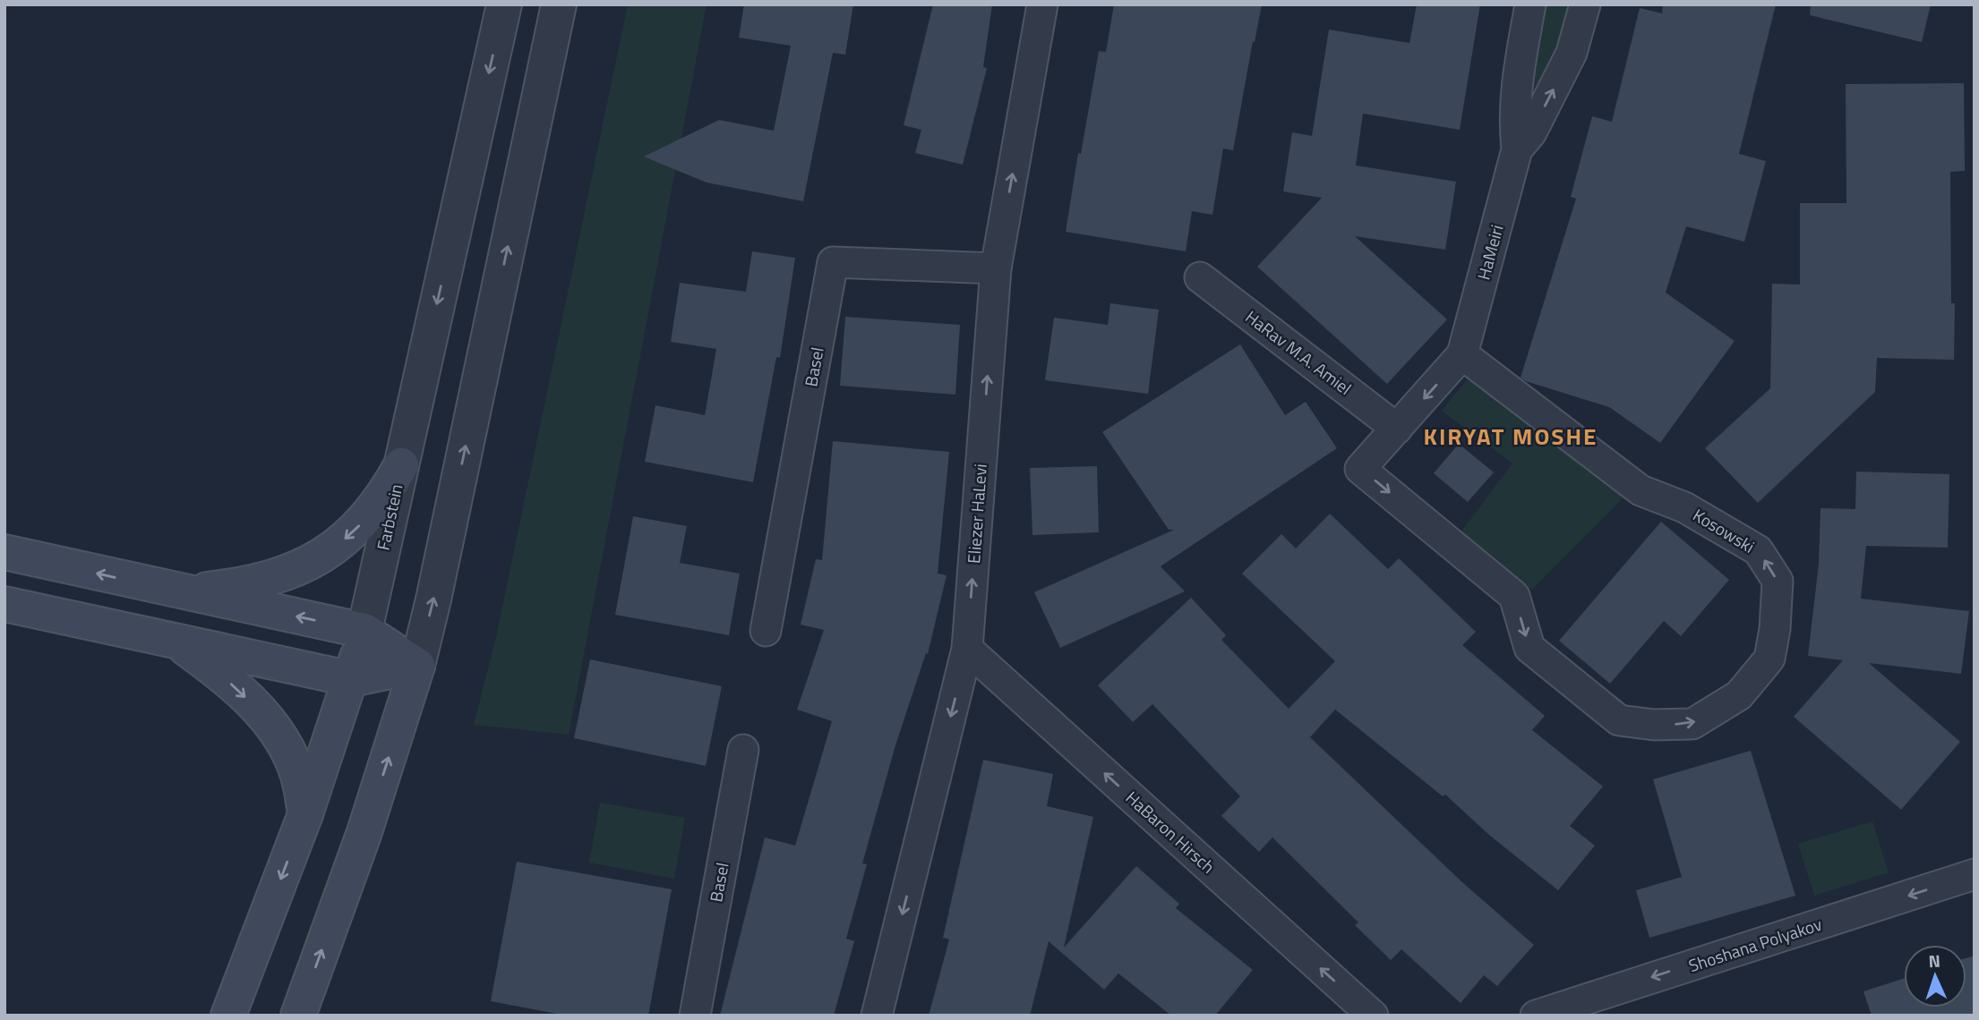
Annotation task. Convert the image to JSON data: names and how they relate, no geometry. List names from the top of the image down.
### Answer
{
  "streets": {
    "main road": ["Farbstein"],
    "street": [
      "HaMeiri",
      "HaRav M.A. Amiel",
      "Basel",
      "Eliezer HaLevi",
      "Kosowski",
      "HaBaron Hirsch",
      "Shoshana Polyakov"
    ]
  },
  "crossings": [
    ["HaMeiri", "Kosowski"],
    ["HaRav M.A. Amiel", "Kosowski"],
    ["Basel", "Eliezer HaLevi"],
    ["Eliezer HaLevi", "HaBaron Hirsch"]
  ],
  "one_way": ["HaBaron Hirsch", "Shoshana Polyakov"],
  "districts": ["KIRYAT MOSHE"],
  "north": "top"
}
